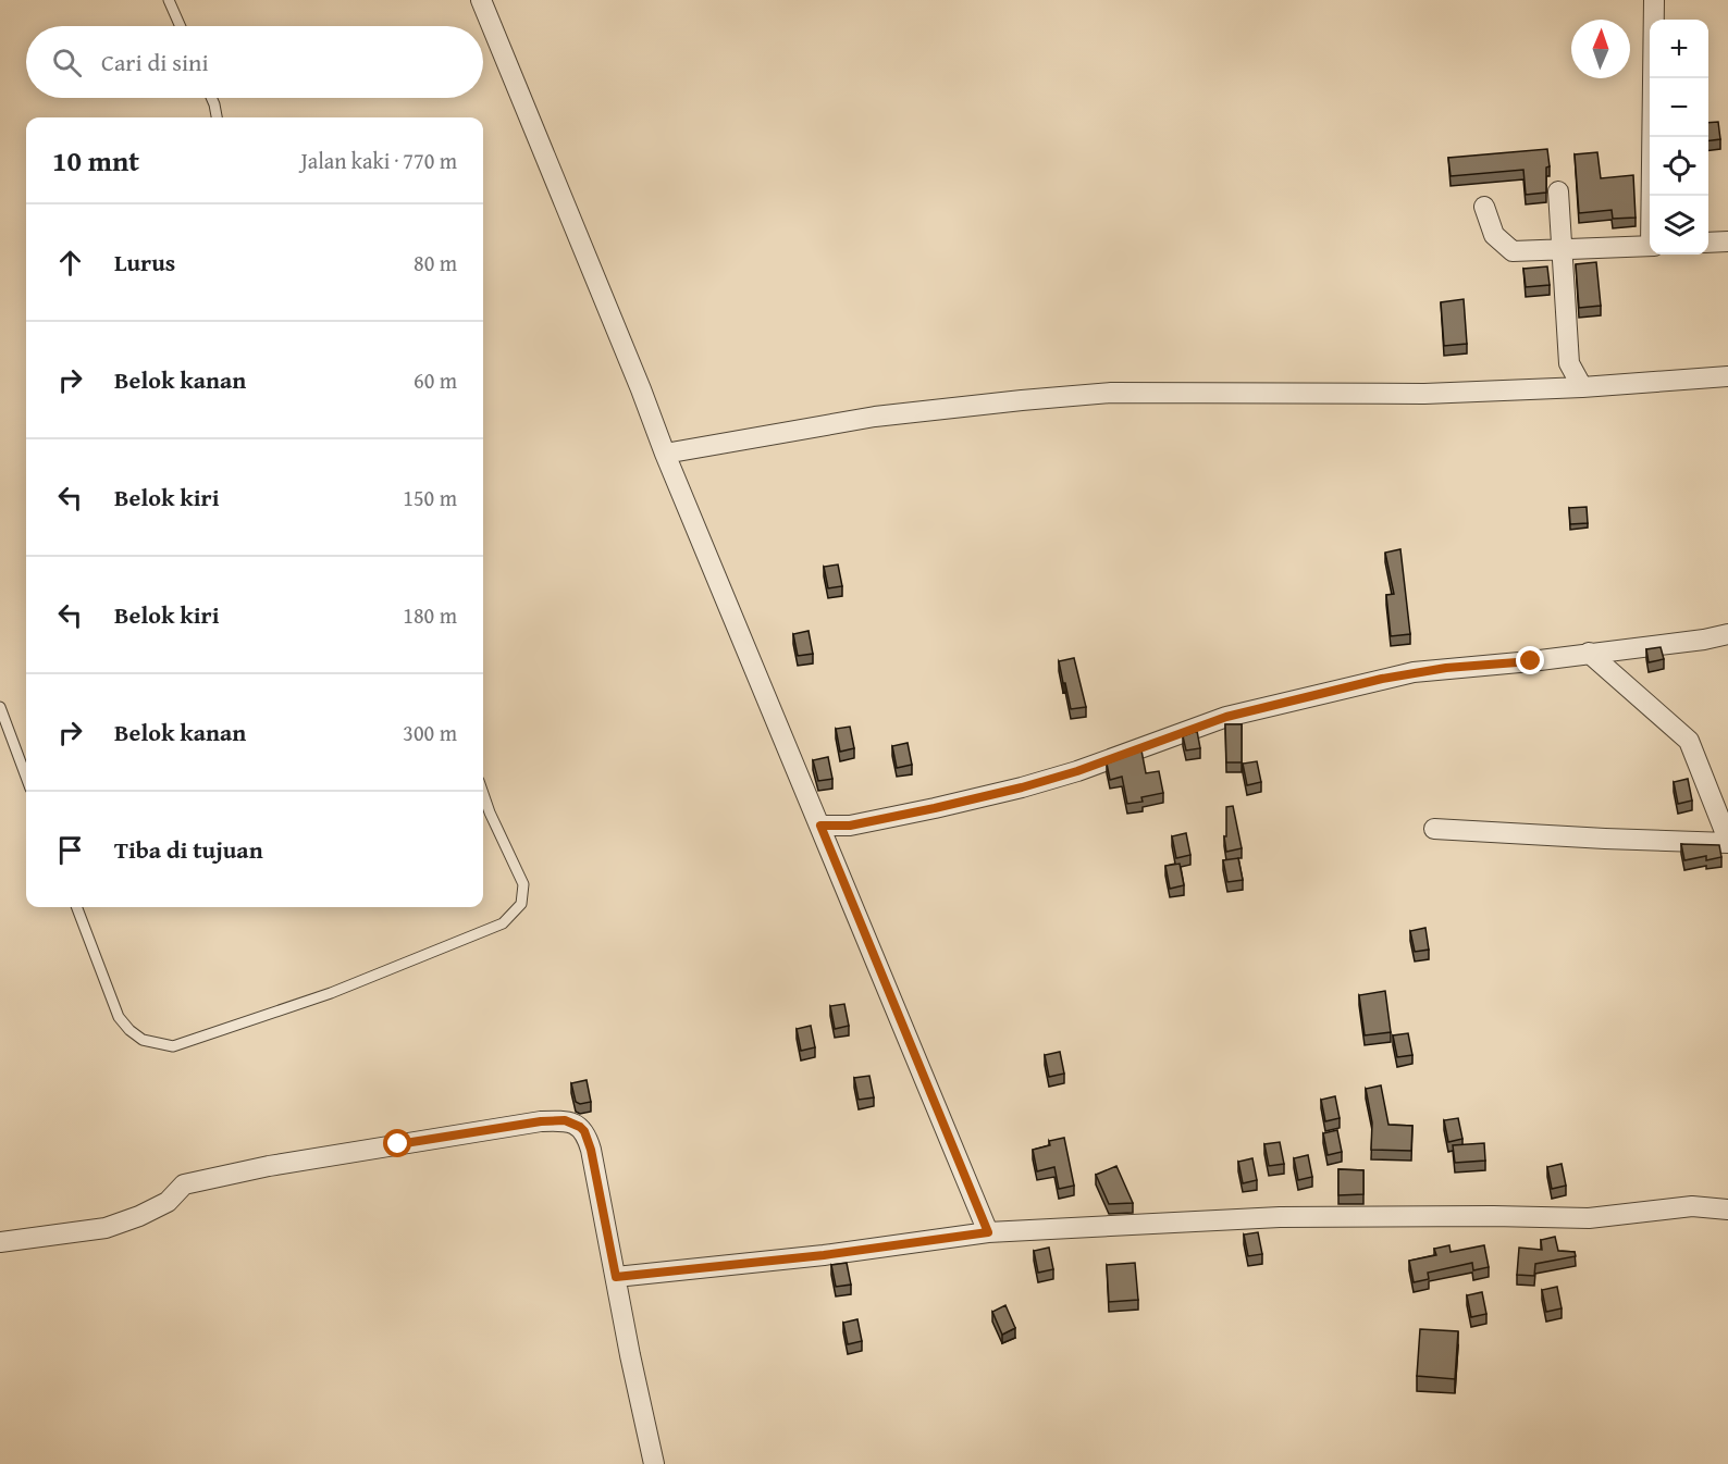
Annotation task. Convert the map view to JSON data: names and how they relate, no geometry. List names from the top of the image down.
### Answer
{
  "north": "top",
  "page": {
    "map_buttons": ["+", "−"],
    "search": "Cari di sini",
    "heading": ["10 mnt", "Jalan kaki · 770 m"],
    "list": [
      ["Lurus", "80 m"],
      ["Belok kanan", "60 m"],
      ["Belok kiri", "150 m"],
      ["Belok kiri", "180 m"],
      ["Belok kanan", "300 m"],
      "Tiba di tujuan"
    ]
  }
}
